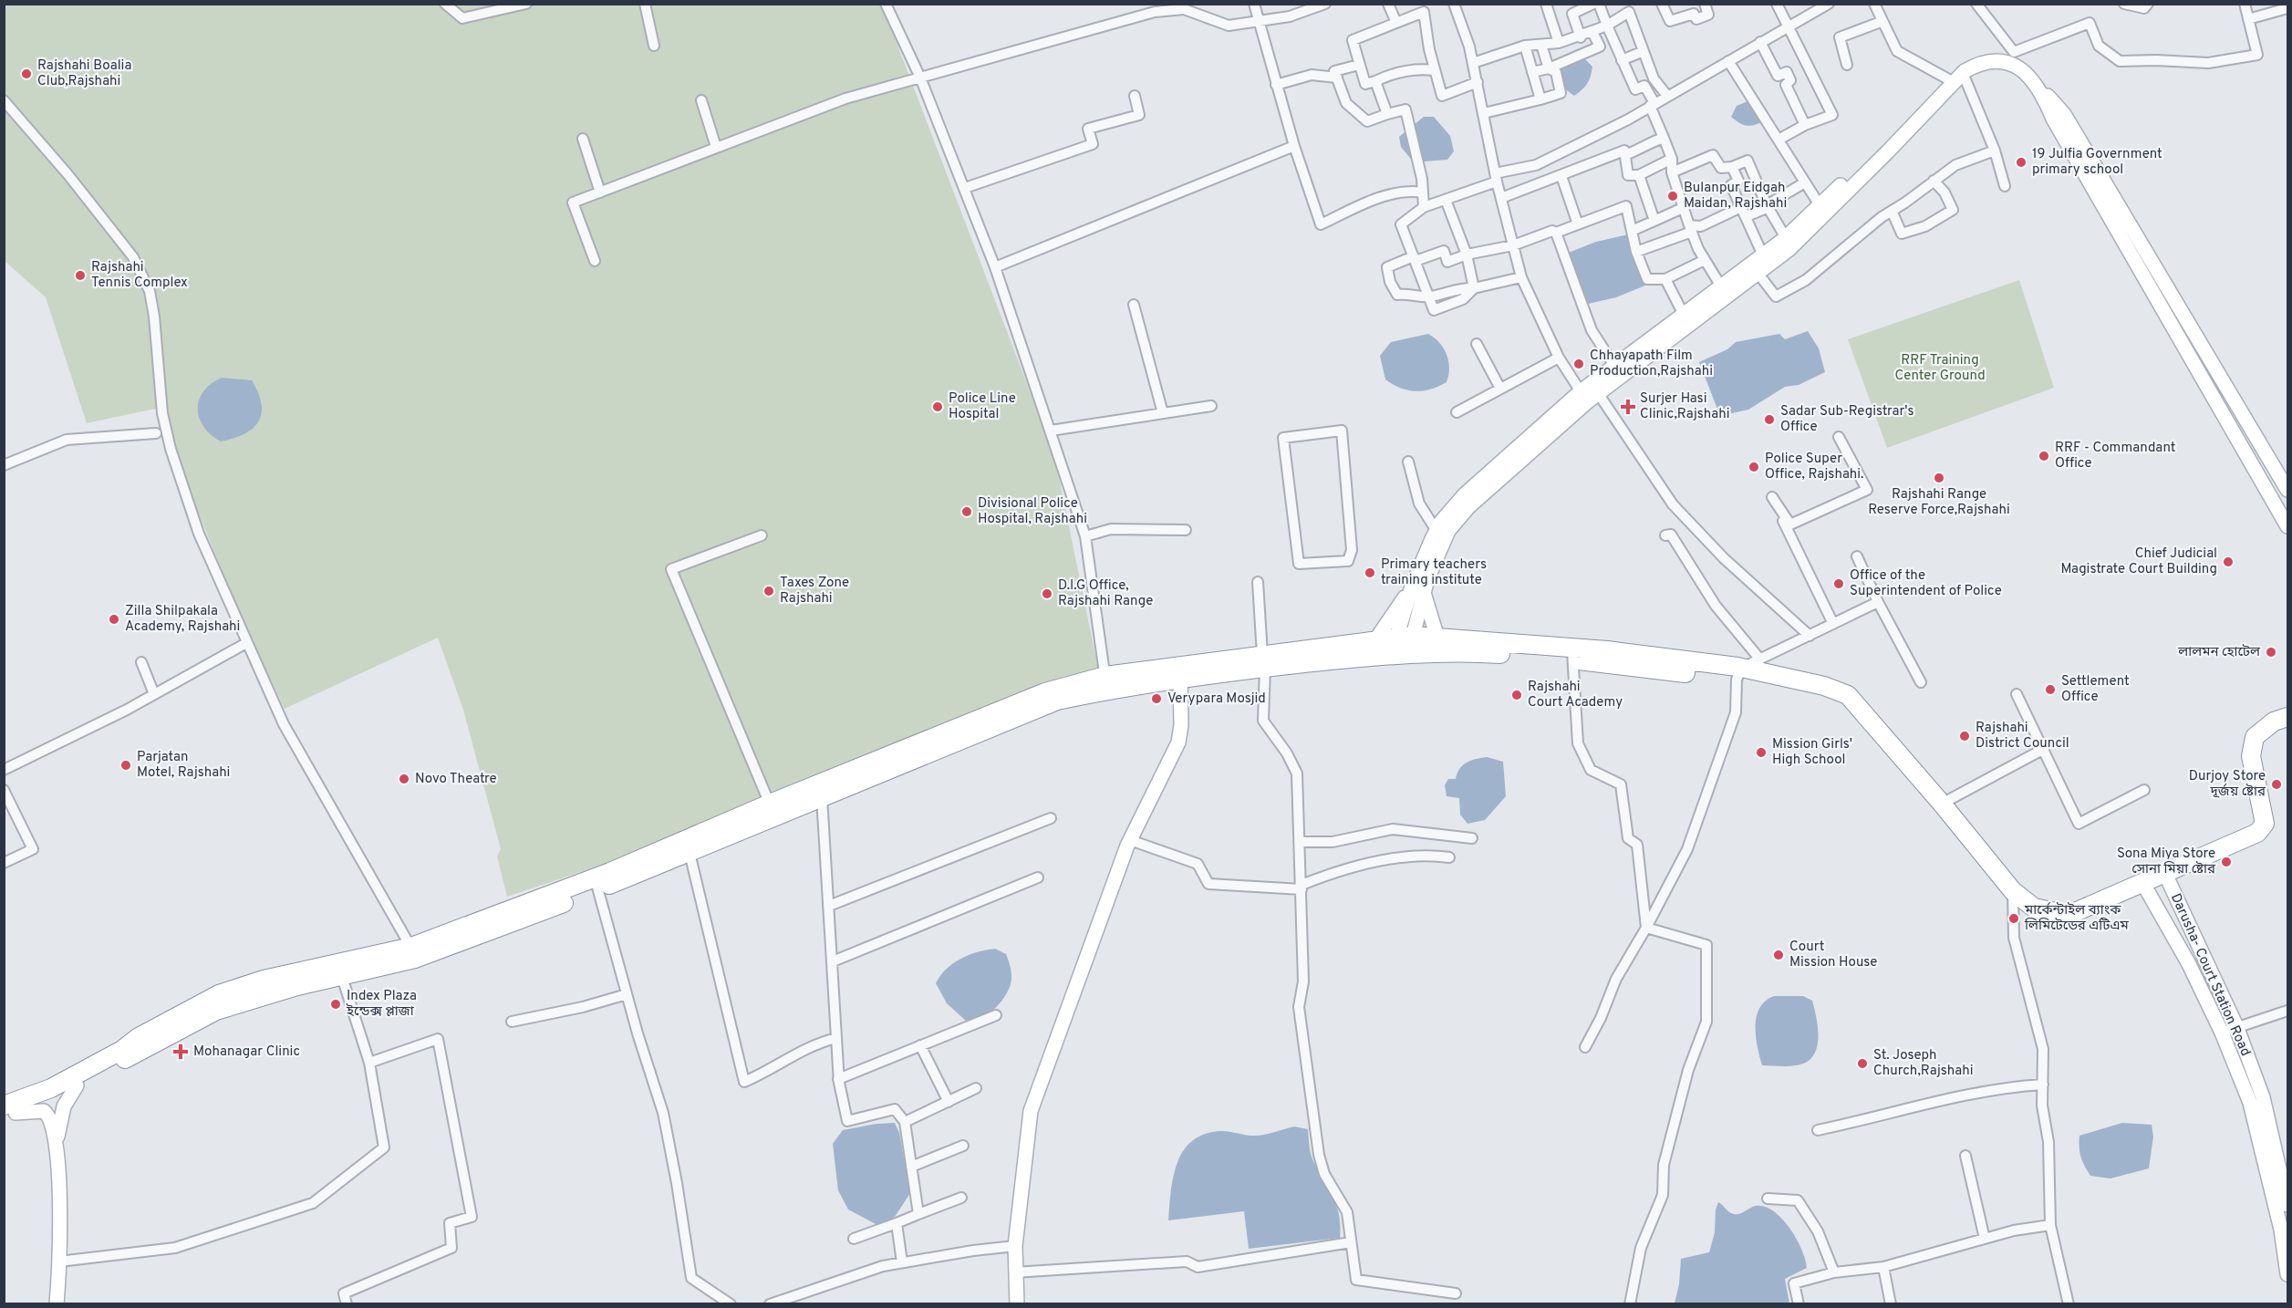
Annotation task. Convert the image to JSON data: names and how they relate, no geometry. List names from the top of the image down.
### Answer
{
  "streets": {
    "street": ["Darusha- Court Station Road"]
  },
  "parks": ["RRF Training Center Ground"],
  "places": {
    "other": [
      "Rajshahi Boalia Club,Rajshahi",
      "19 Julfia Government primary school",
      "Bulanpur Eidgah Maidan, Rajshahi",
      "Rajshahi Tennis Complex",
      "Chhayapath Film Production,Rajshahi",
      "Police Line Hospital",
      "Sadar Sub-Registrar's Office",
      "RRF - Commandant Office",
      "Police Super Office, Rajshahi.",
      "Rajshahi Range Reserve Force,Rajshahi",
      "Divisional Police Hospital, Rajshahi",
      "Chief Judicial Magistrate Court Building",
      "Primary teachers training institute",
      "Office of the Superintendent of Police",
      "Taxes Zone Rajshahi",
      "D.I.G Office, Rajshahi Range",
      "Zilla Shilpakala Academy, Rajshahi",
      "লালমন হোটেল",
      "Settlement Office",
      "Rajshahi Court Academy",
      "Verypara Mosjid",
      "Rajshahi District Council",
      "Mission Girls' High School",
      "Parjatan Motel, Rajshahi",
      "Novo Theatre",
      "Durjoy Store দূর্জয় ষ্টোর",
      "Sona Miya Store সোনা মিয়া ষ্টোর",
      "মার্কেন্টাইল ব্যাংক লিমিটেডের এটিএম",
      "Court Mission House",
      "Index Plaza ইন্ডেক্স প্লাজা",
      "St. Joseph Church,Rajshahi"
    ],
    "health": ["Surjer Hasi Clinic,Rajshahi", "Mohanagar Clinic"]
  }
}
